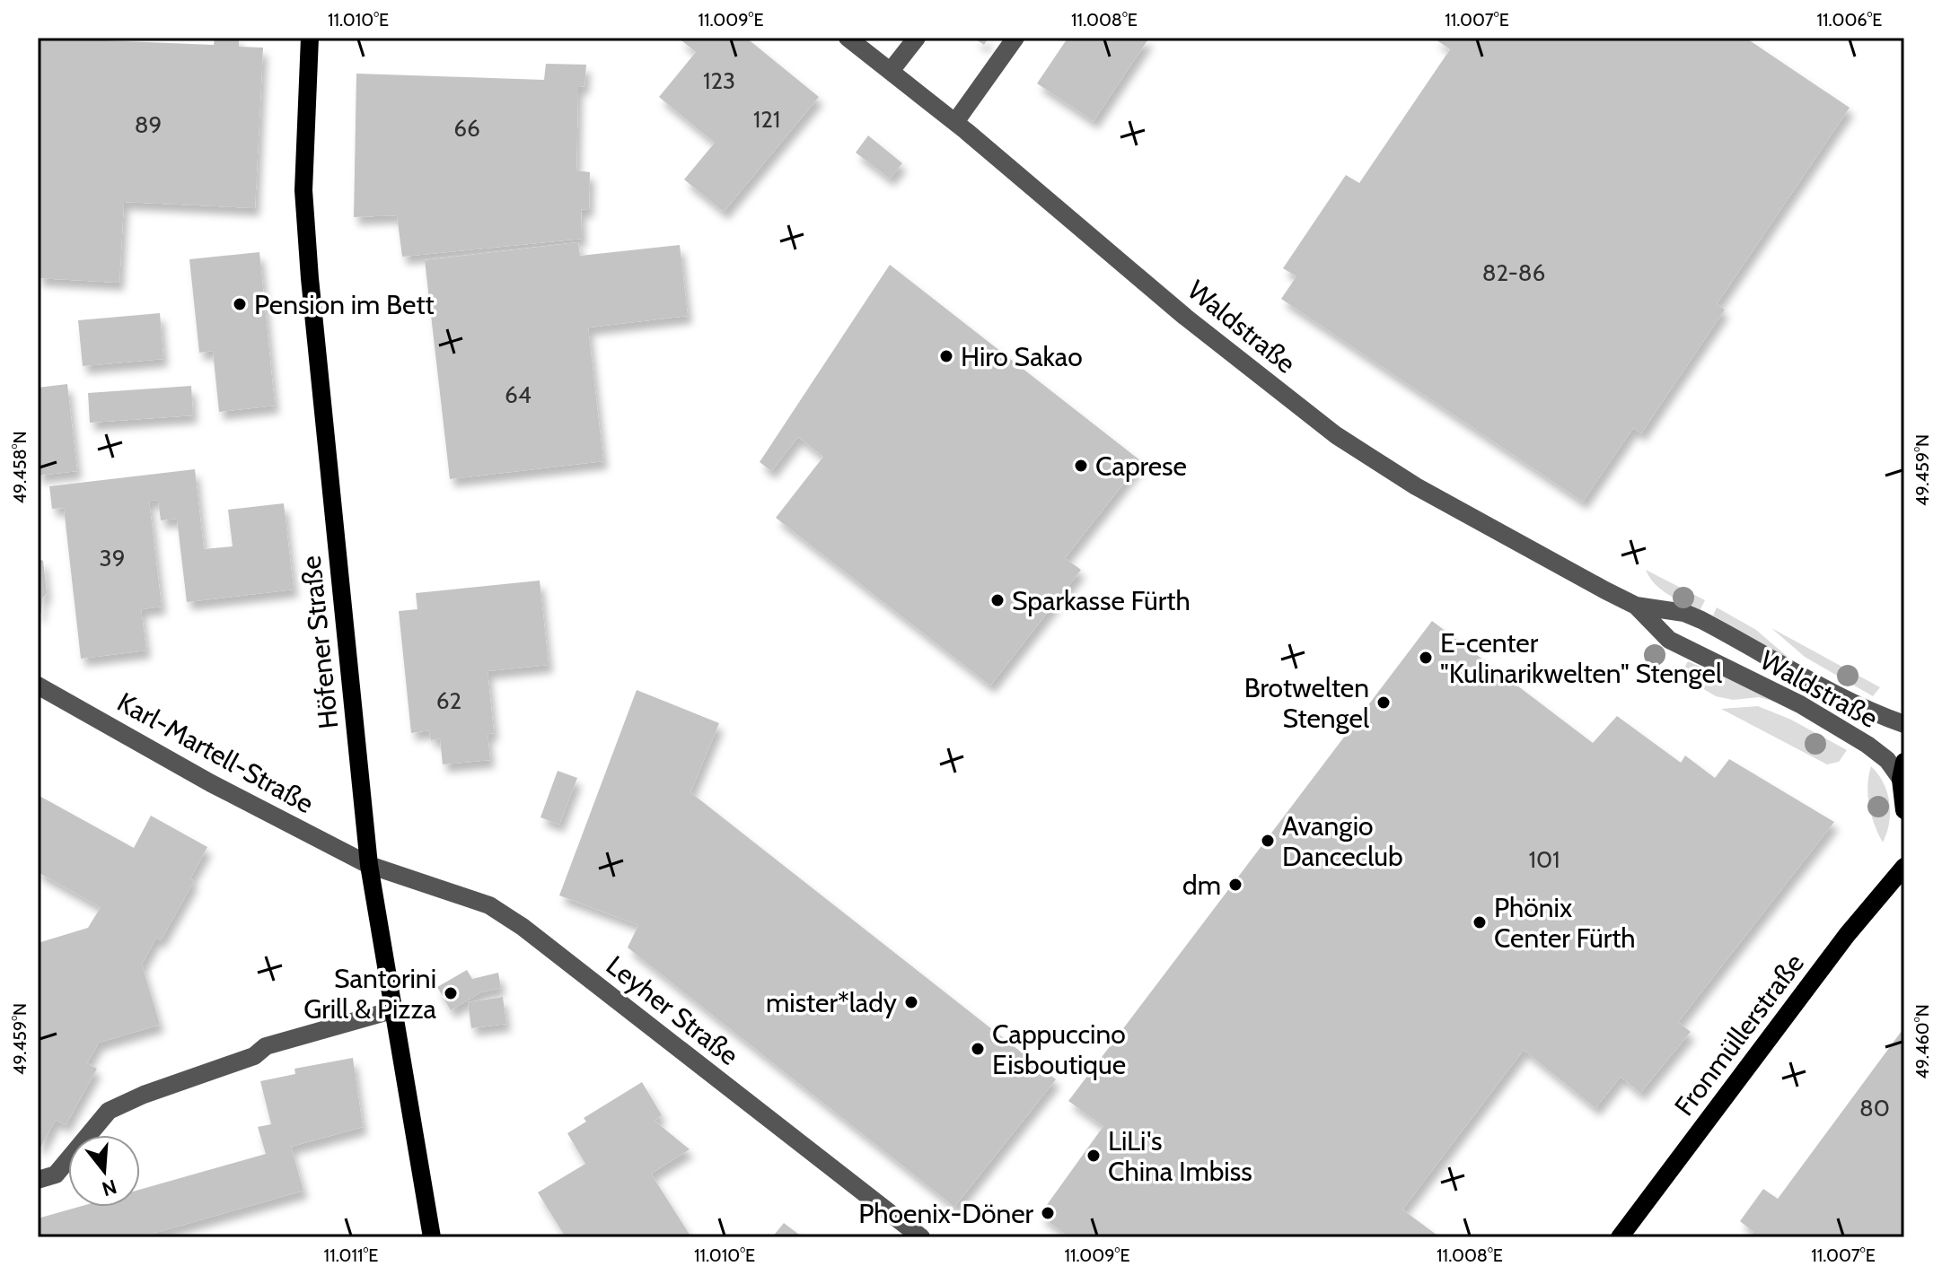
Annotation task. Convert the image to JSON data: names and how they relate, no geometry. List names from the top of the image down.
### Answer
{
  "streets": {
    "main road": ["Höfener Straße", "Fronmüllerstraße"],
    "street": ["Waldstraße", "Karl-Martell-Straße", "Leyher Straße"]
  },
  "crossings": [
    ["Höfener Straße", "Karl-Martell-Straße"],
    ["Höfener Straße", "Leyher Straße"],
    ["Karl-Martell-Straße", "Leyher Straße"]
  ],
  "places": [
    "Pension im Bett",
    "Hiro Sakao",
    "Caprese",
    "Sparkasse Fürth",
    "E-center \"Kulinarikwelten\" Stengel",
    "Brotwelten Stengel",
    "Avangio Danceclub",
    "dm",
    "Phönix Center Fürth",
    "Santorini Grill & Pizza",
    "mister*lady",
    "Cappuccino Eisboutique",
    "LiLi's China Imbiss",
    "Phoenix-Döner"
  ],
  "house_numbers": [
    "123",
    "121",
    "89",
    "66",
    "82-86",
    "64",
    "39",
    "62",
    "101",
    "80"
  ],
  "north": "bottom",
  "coordinates": [
    "11.010°E",
    "11.009°E",
    "11.008°E",
    "11.007°E",
    "11.006°E",
    "49.458°N",
    "49.459°N",
    "49.460°N",
    "11.011°E"
  ]
}
